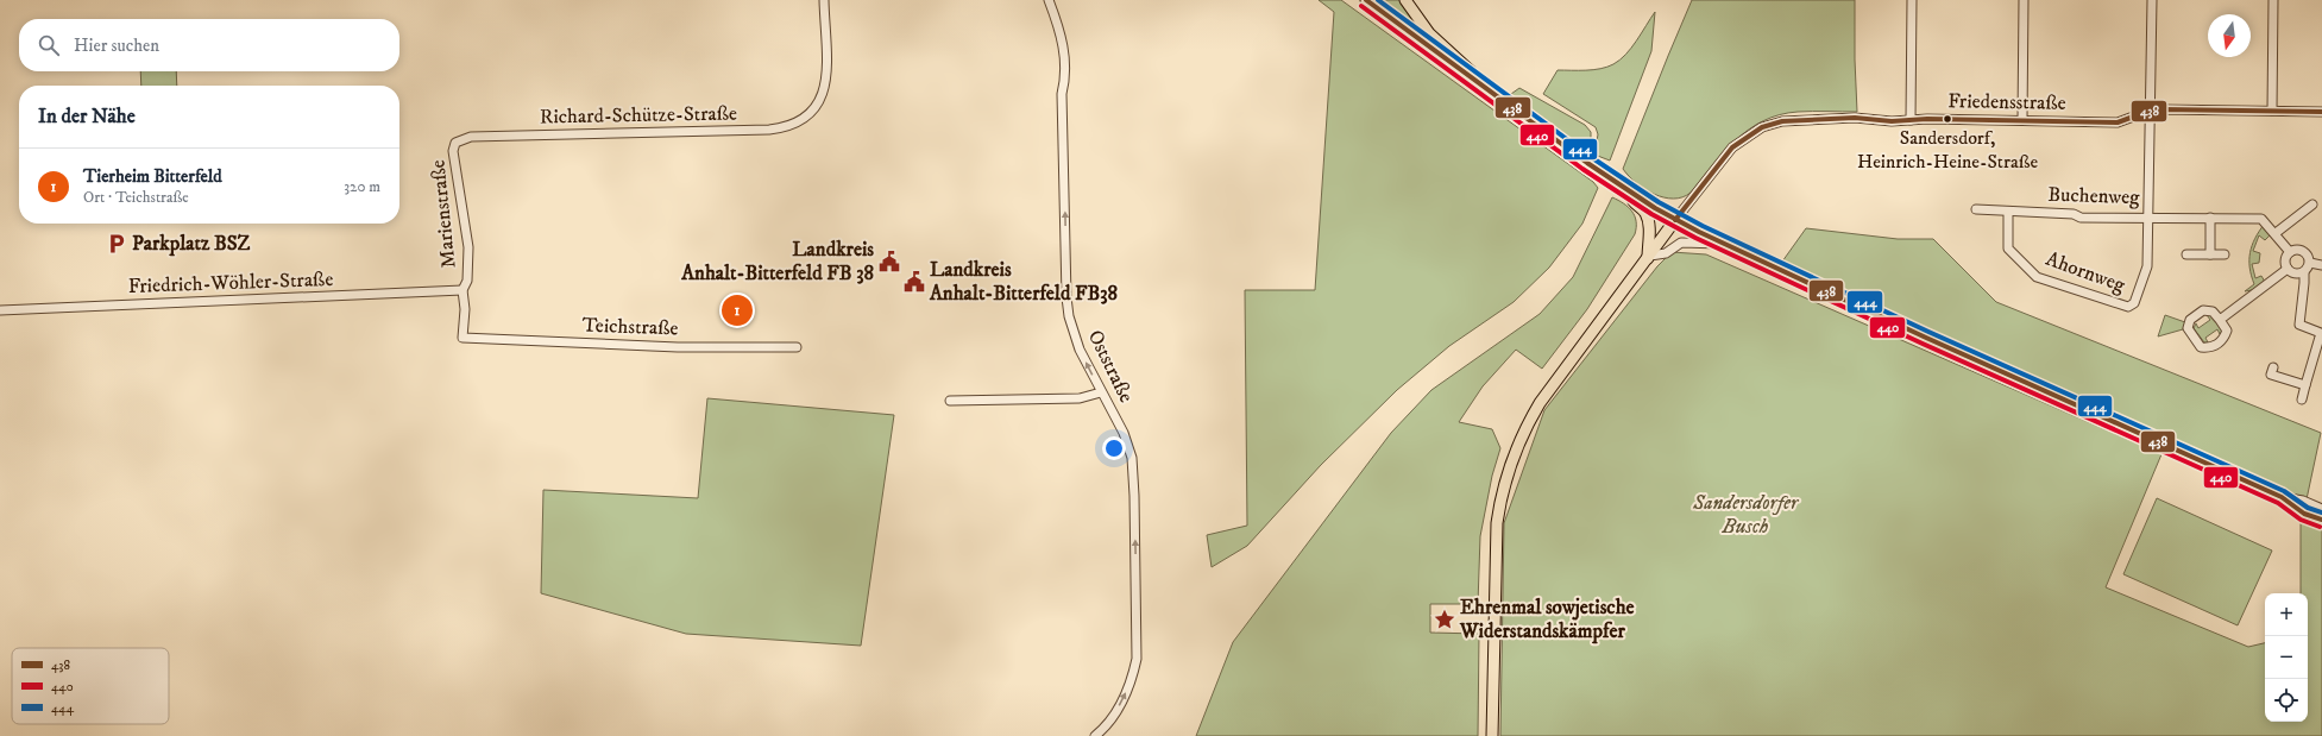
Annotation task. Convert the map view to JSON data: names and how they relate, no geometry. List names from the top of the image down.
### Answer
{
  "streets": {
    "street": [
      "Friedensstraße",
      "Richard-Schütze-Straße",
      "Buchenweg",
      "Marienstraße",
      "Ahornweg",
      "Friedrich-Wöhler-Straße",
      "Teichstraße",
      "Oststraße"
    ]
  },
  "crossings": [
    ["Friedensstraße", "Ahornweg"],
    ["Richard-Schütze-Straße", "Marienstraße"],
    ["Buchenweg", "Ahornweg"],
    ["Marienstraße", "Friedrich-Wöhler-Straße"],
    ["Marienstraße", "Teichstraße"]
  ],
  "one_way": ["Oststraße"],
  "parks": ["Sandersdorfer Busch"],
  "places": {
    "other": ["Sandersdorf, Heinrich-Heine-Straße"],
    "parking": ["Parkplatz BSZ"],
    "public building": ["Landkreis Anhalt-Bitterfeld FB 38", "Landkreis Anhalt-Bitterfeld FB38"],
    "place": ["Ehrenmal sowjetische Widerstandskämpfer"]
  },
  "lines": ["transit line 438", "transit line 444", "transit line 440"],
  "legend": ["438", "440", "444"],
  "north": "bottom",
  "page": {
    "search": "Hier suchen",
    "heading": "In der Nähe",
    "list": [
      {
        "mark": "1",
        "name": "Tierheim Bitterfeld",
        "note": "Ort · Teichstraße",
        "value": "320 m"
      }
    ],
    "pins": "1",
    "map_buttons": ["+", "−"]
  }
}
